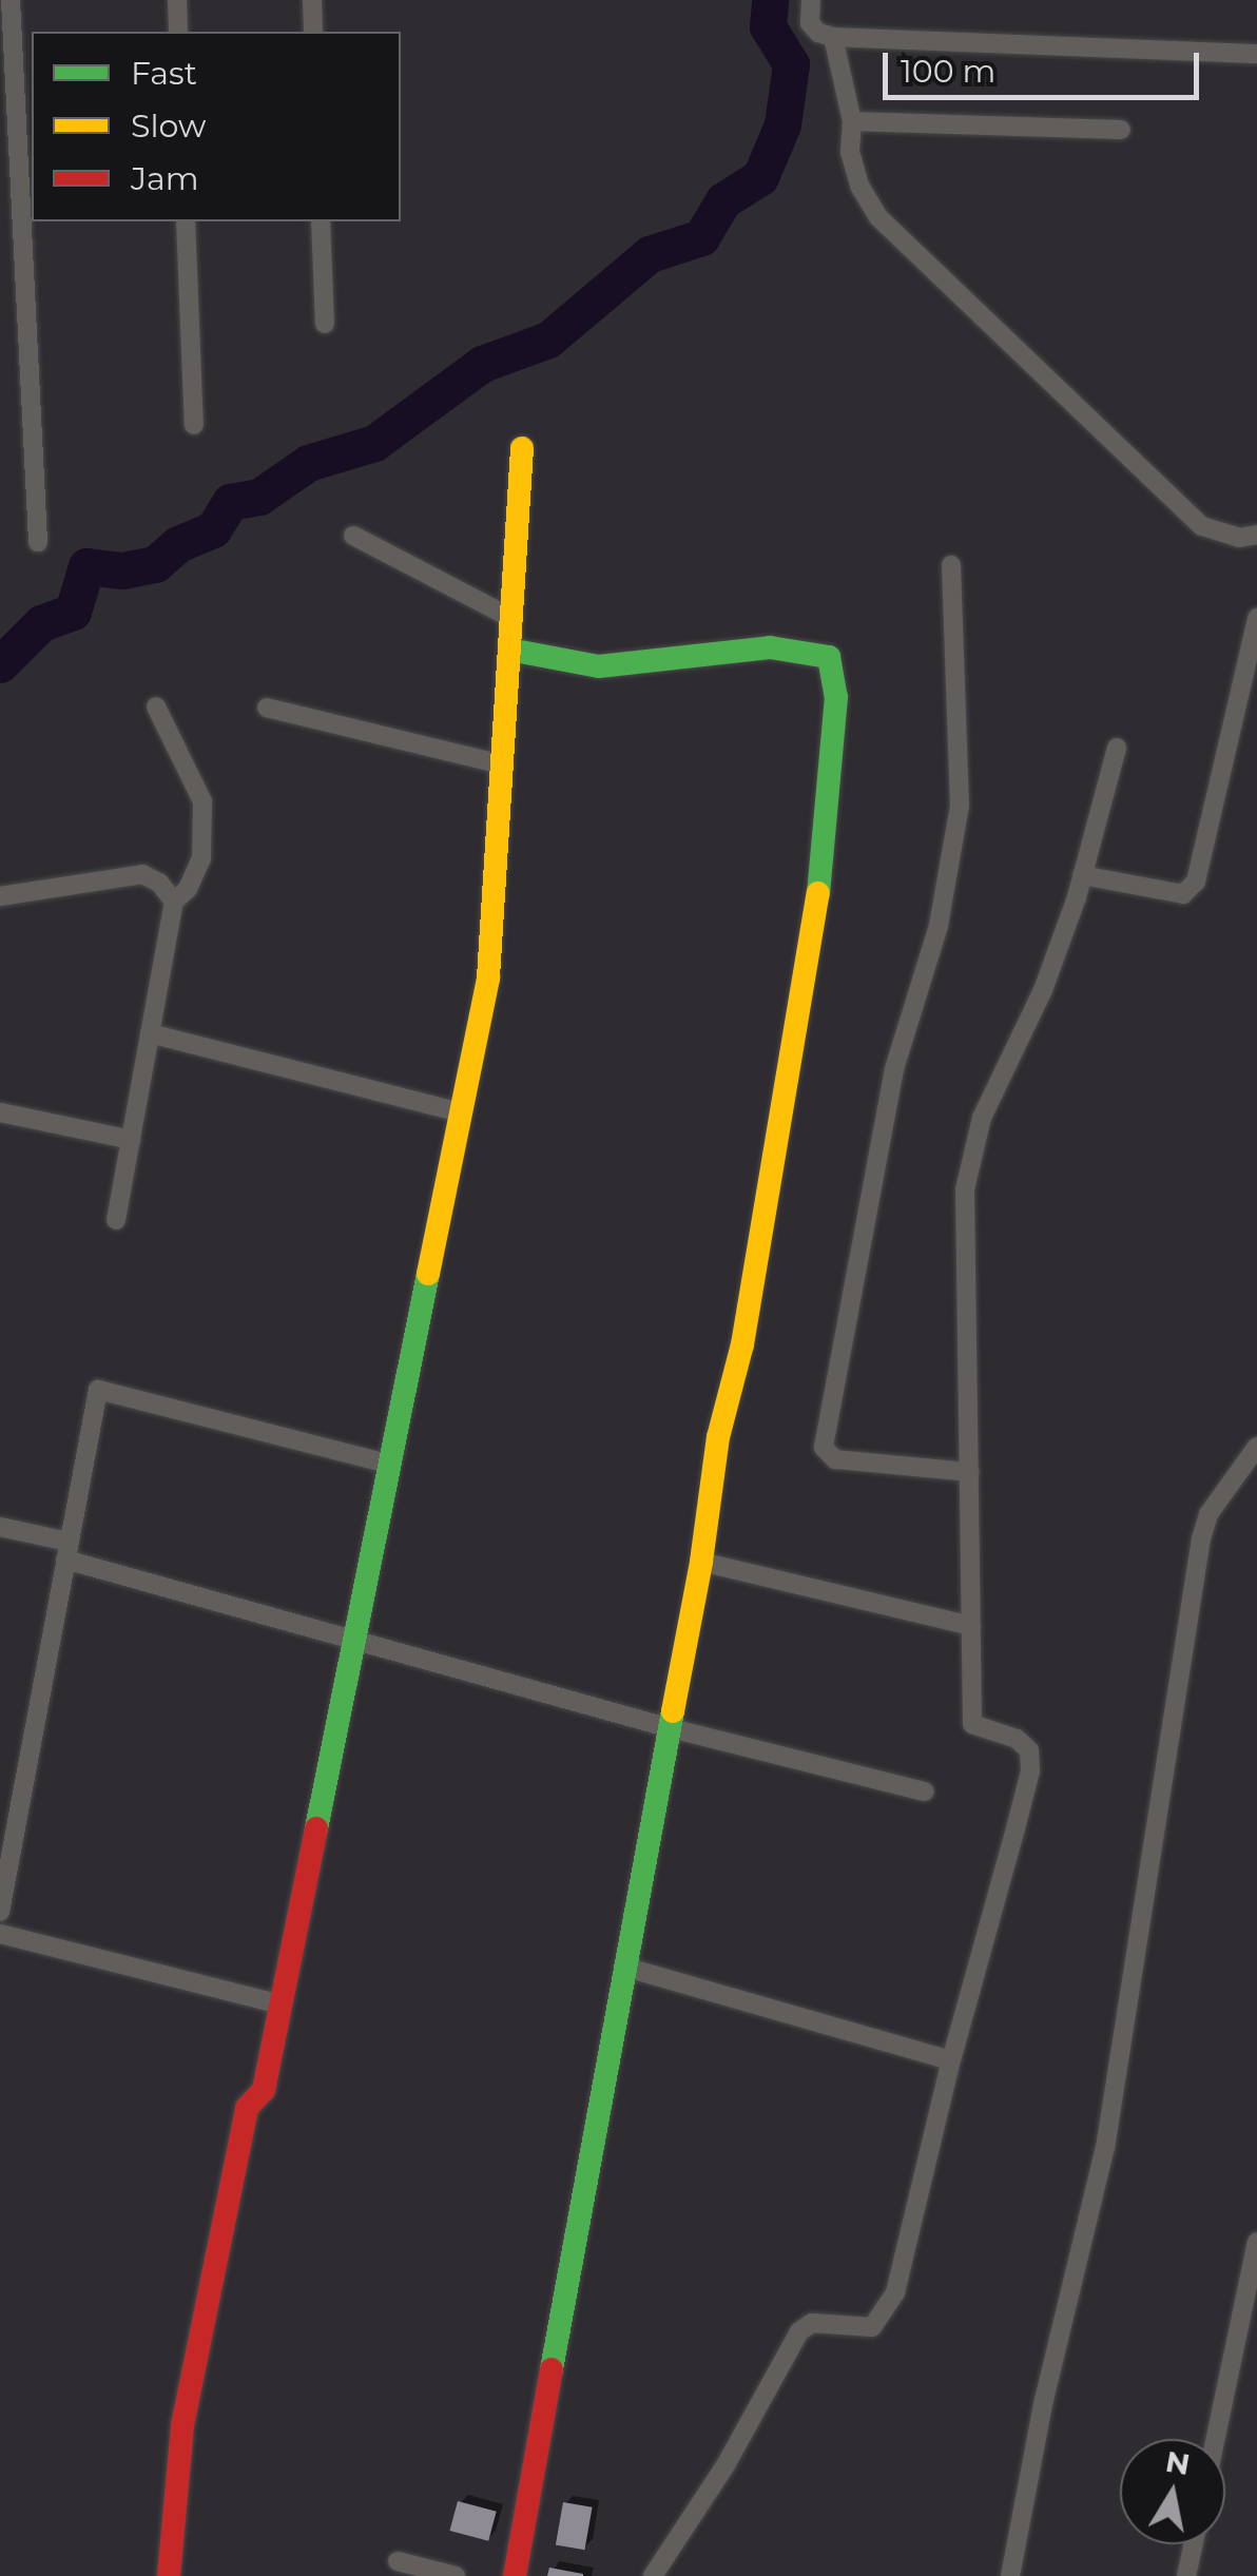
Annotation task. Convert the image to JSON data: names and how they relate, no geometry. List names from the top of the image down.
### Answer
{
  "legend": ["Fast", "Slow", "Jam"],
  "scale_bar": "100 m",
  "north": "top"
}
